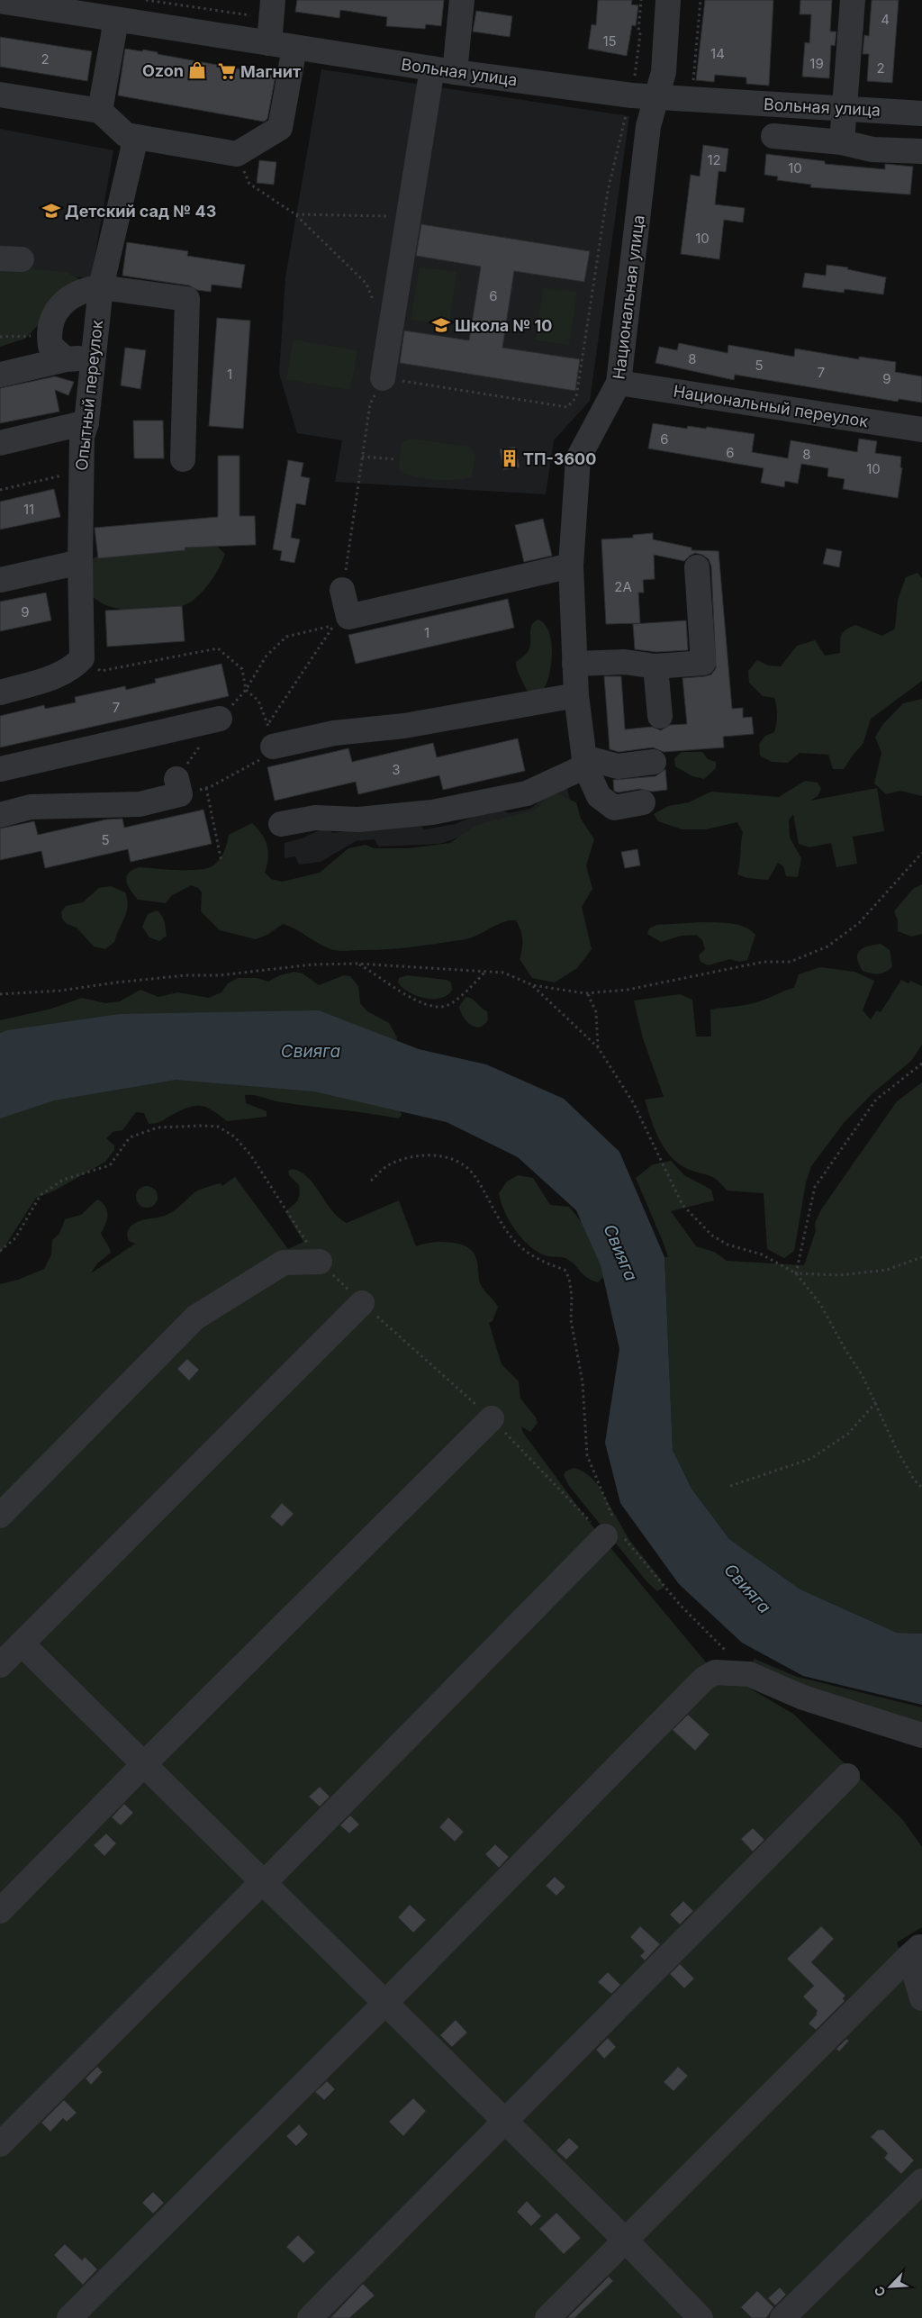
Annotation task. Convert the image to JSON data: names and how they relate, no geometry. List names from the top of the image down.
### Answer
{
  "streets": {
    "street": [
      "Вольная улица",
      "Национальная улица",
      "Опытный переулок",
      "Национальный переулок"
    ]
  },
  "crossings": [
    ["Вольная улица", "Национальная улица"],
    ["Национальная улица", "Национальный переулок"]
  ],
  "water": ["Свияга"],
  "places": {
    "shop": ["Ozon"],
    "supermarket": ["Магнит"],
    "school or university": ["Детский сад № 43", "Школа № 10"],
    "building": ["ТП-3600"]
  },
  "house_numbers": [
    "4",
    "15",
    "14",
    "2",
    "19",
    "2",
    "12",
    "10",
    "10",
    "6",
    "8",
    "5",
    "7",
    "1",
    "9",
    "6",
    "6",
    "8",
    "10",
    "11",
    "2А",
    "9",
    "1",
    "7",
    "3",
    "5"
  ],
  "north": "bottom left"
}
